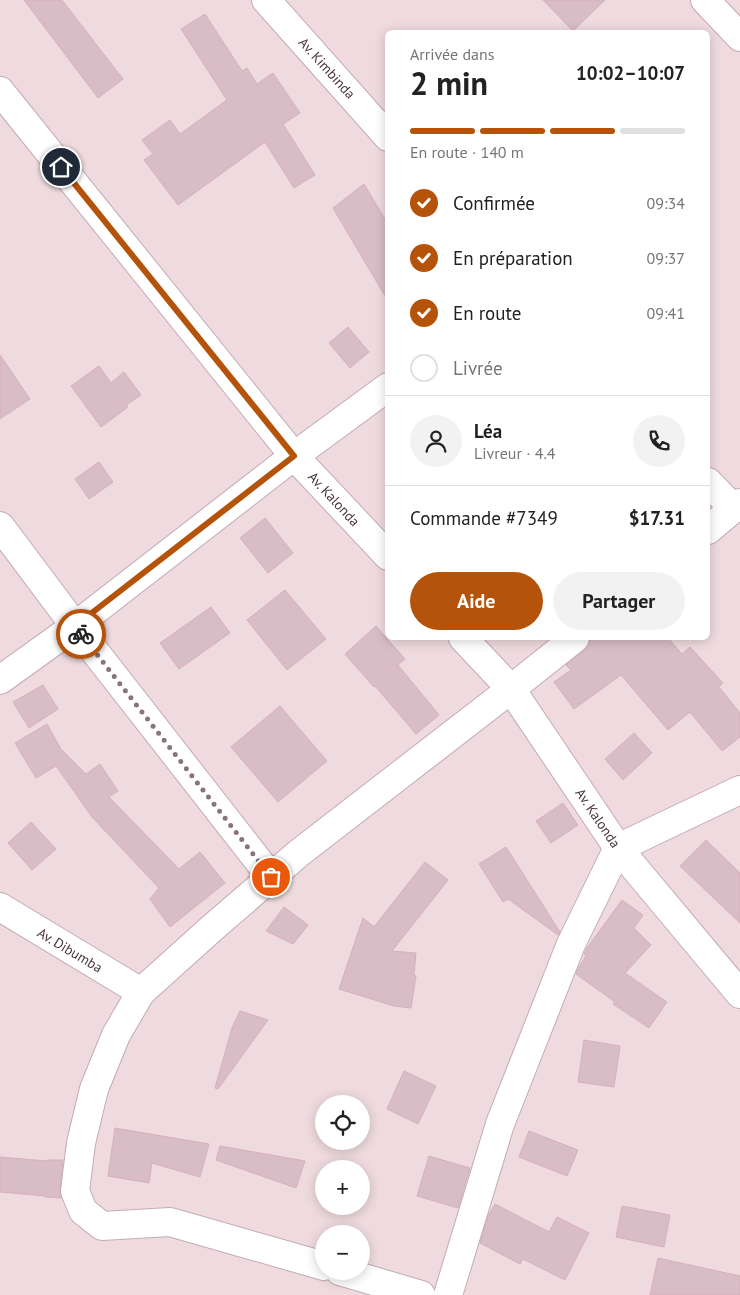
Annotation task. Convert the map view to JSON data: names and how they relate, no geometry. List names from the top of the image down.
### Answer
{
  "streets": {
    "street": ["Av. Kimbinda", "Av. Kalonda", "Av. Dibumba"]
  },
  "page": {
    "heading": ["2 min", "Arrivée dans", "10:02–10:07"],
    "panel": [
      "Léa",
      "Livreur · 4.4",
      "Commande #7349",
      "$17.31"
    ],
    "bar": "En route · 140 m",
    "list": [
      ["Confirmée", "09:34"],
      ["En préparation", "09:37"],
      ["En route", "09:41"],
      "Livrée"
    ],
    "buttons": ["Aide", "Partager"],
    "map_buttons": ["+", "−"]
  }
}
